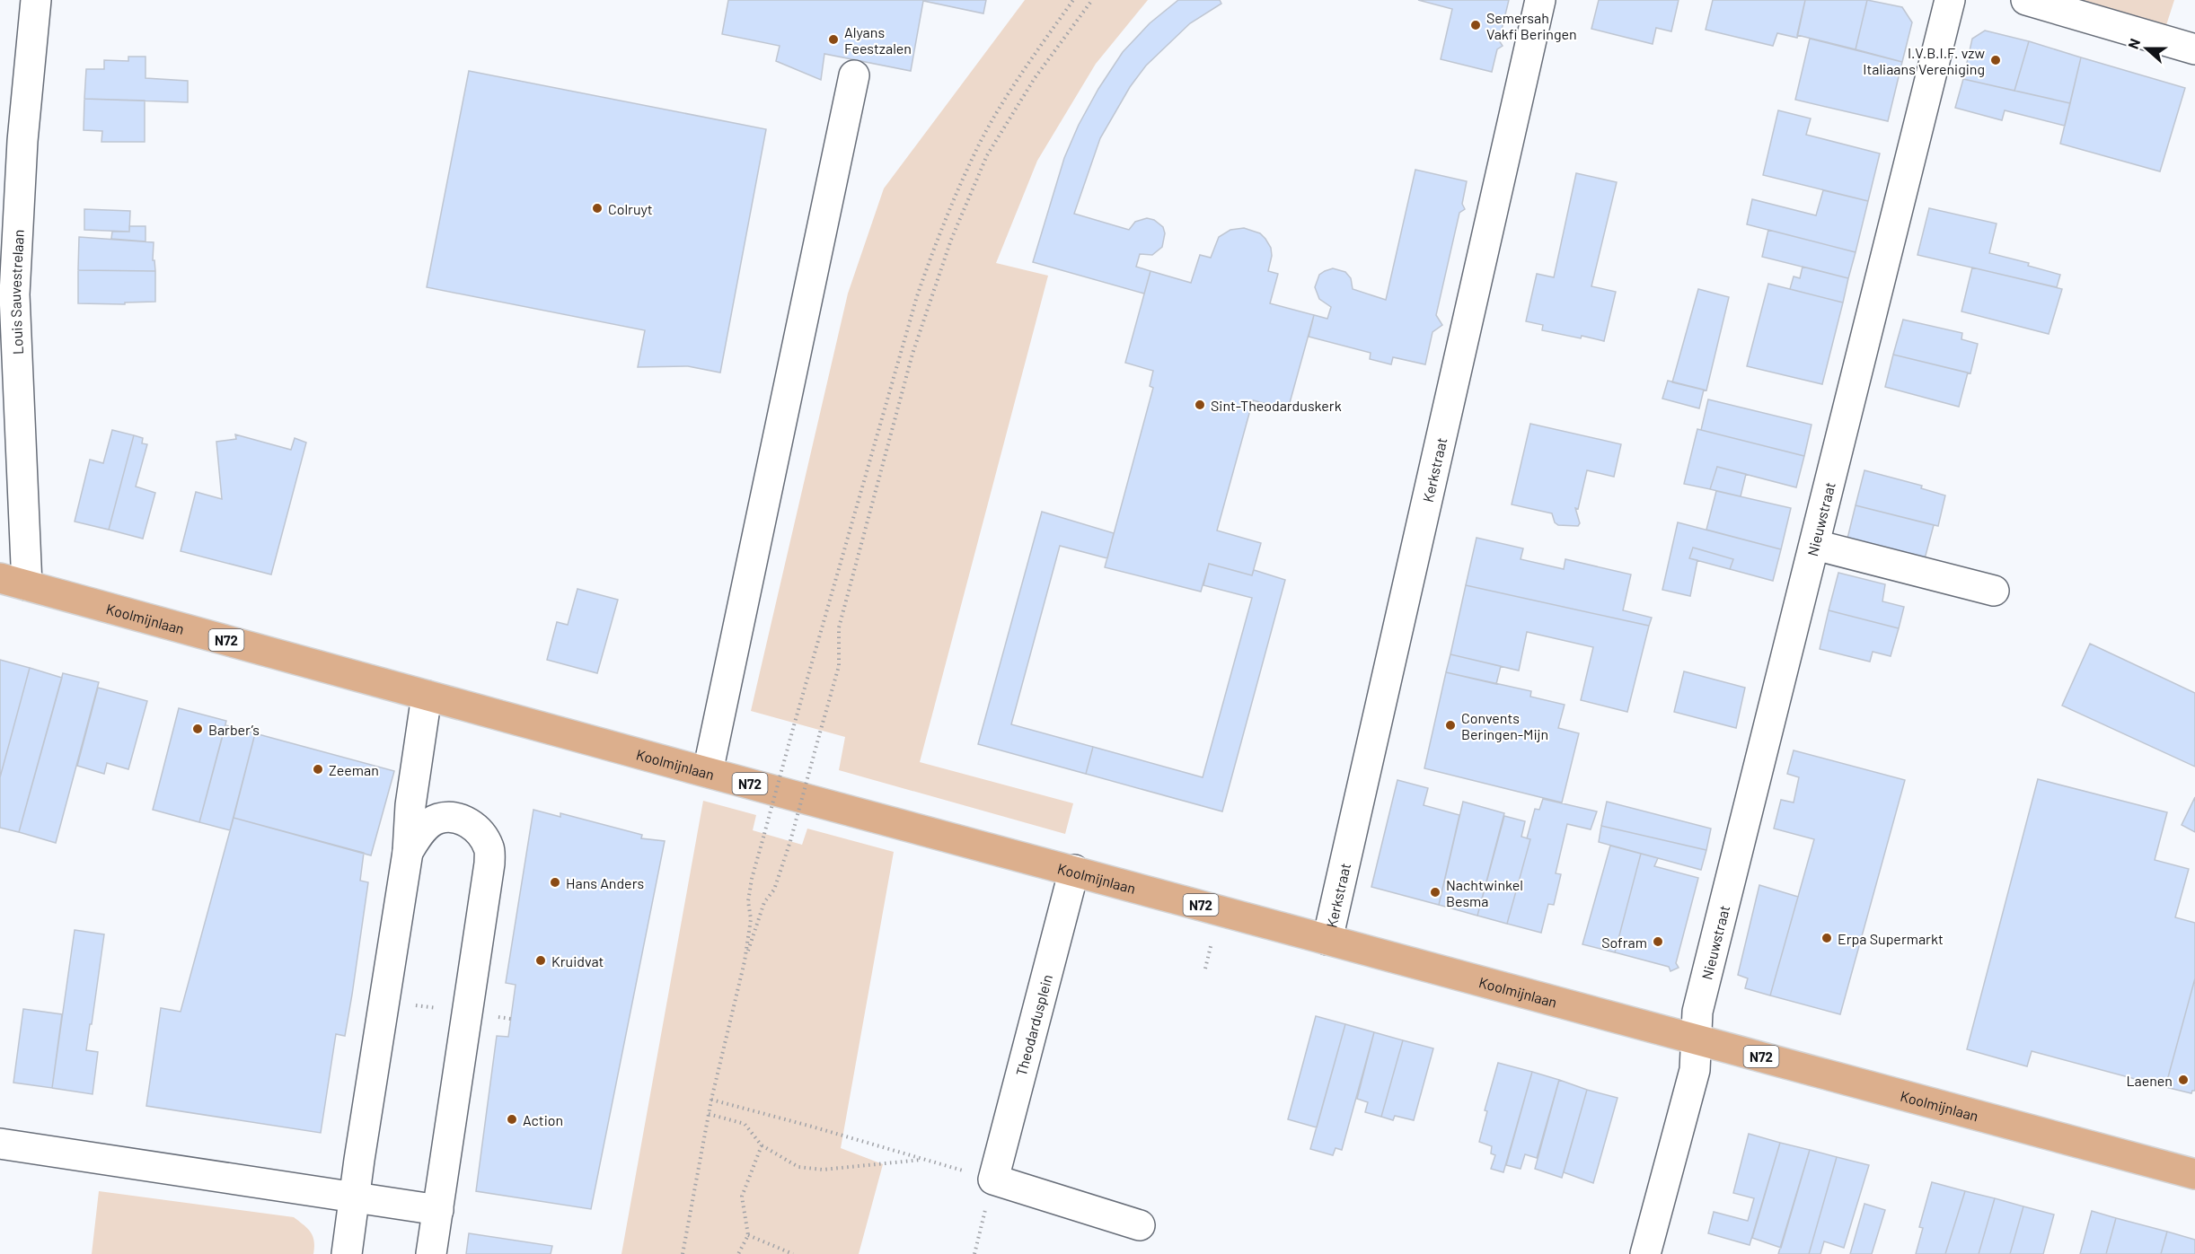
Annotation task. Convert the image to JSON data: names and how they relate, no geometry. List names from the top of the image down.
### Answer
{
  "streets": {
    "main road": ["Koolmijnlaan", "N72"],
    "street": [
      "Louis Sauvestrelaan",
      "Kerkstraat",
      "Nieuwstraat",
      "Theodardusplein"
    ]
  },
  "crossings": [
    ["Louis Sauvestrelaan", "Koolmijnlaan"],
    ["Kerkstraat", "Koolmijnlaan"],
    ["Nieuwstraat", "Koolmijnlaan"],
    ["Koolmijnlaan", "Theodardusplein"]
  ],
  "places": [
    "Semersah Vakfi Beringen",
    "Alyans Feestzalen",
    "I.V.B.I.F. vzw Italiaans Vereniging",
    "Colruyt",
    "Sint-Theodarduskerk",
    "Convents Beringen-Mijn",
    "Barber’s",
    "Zeeman",
    "Hans Anders",
    "Nachtwinkel Besma",
    "Erpa Supermarkt",
    "Sofram",
    "Kruidvat",
    "Laenen",
    "Action"
  ],
  "north": "left"
}
